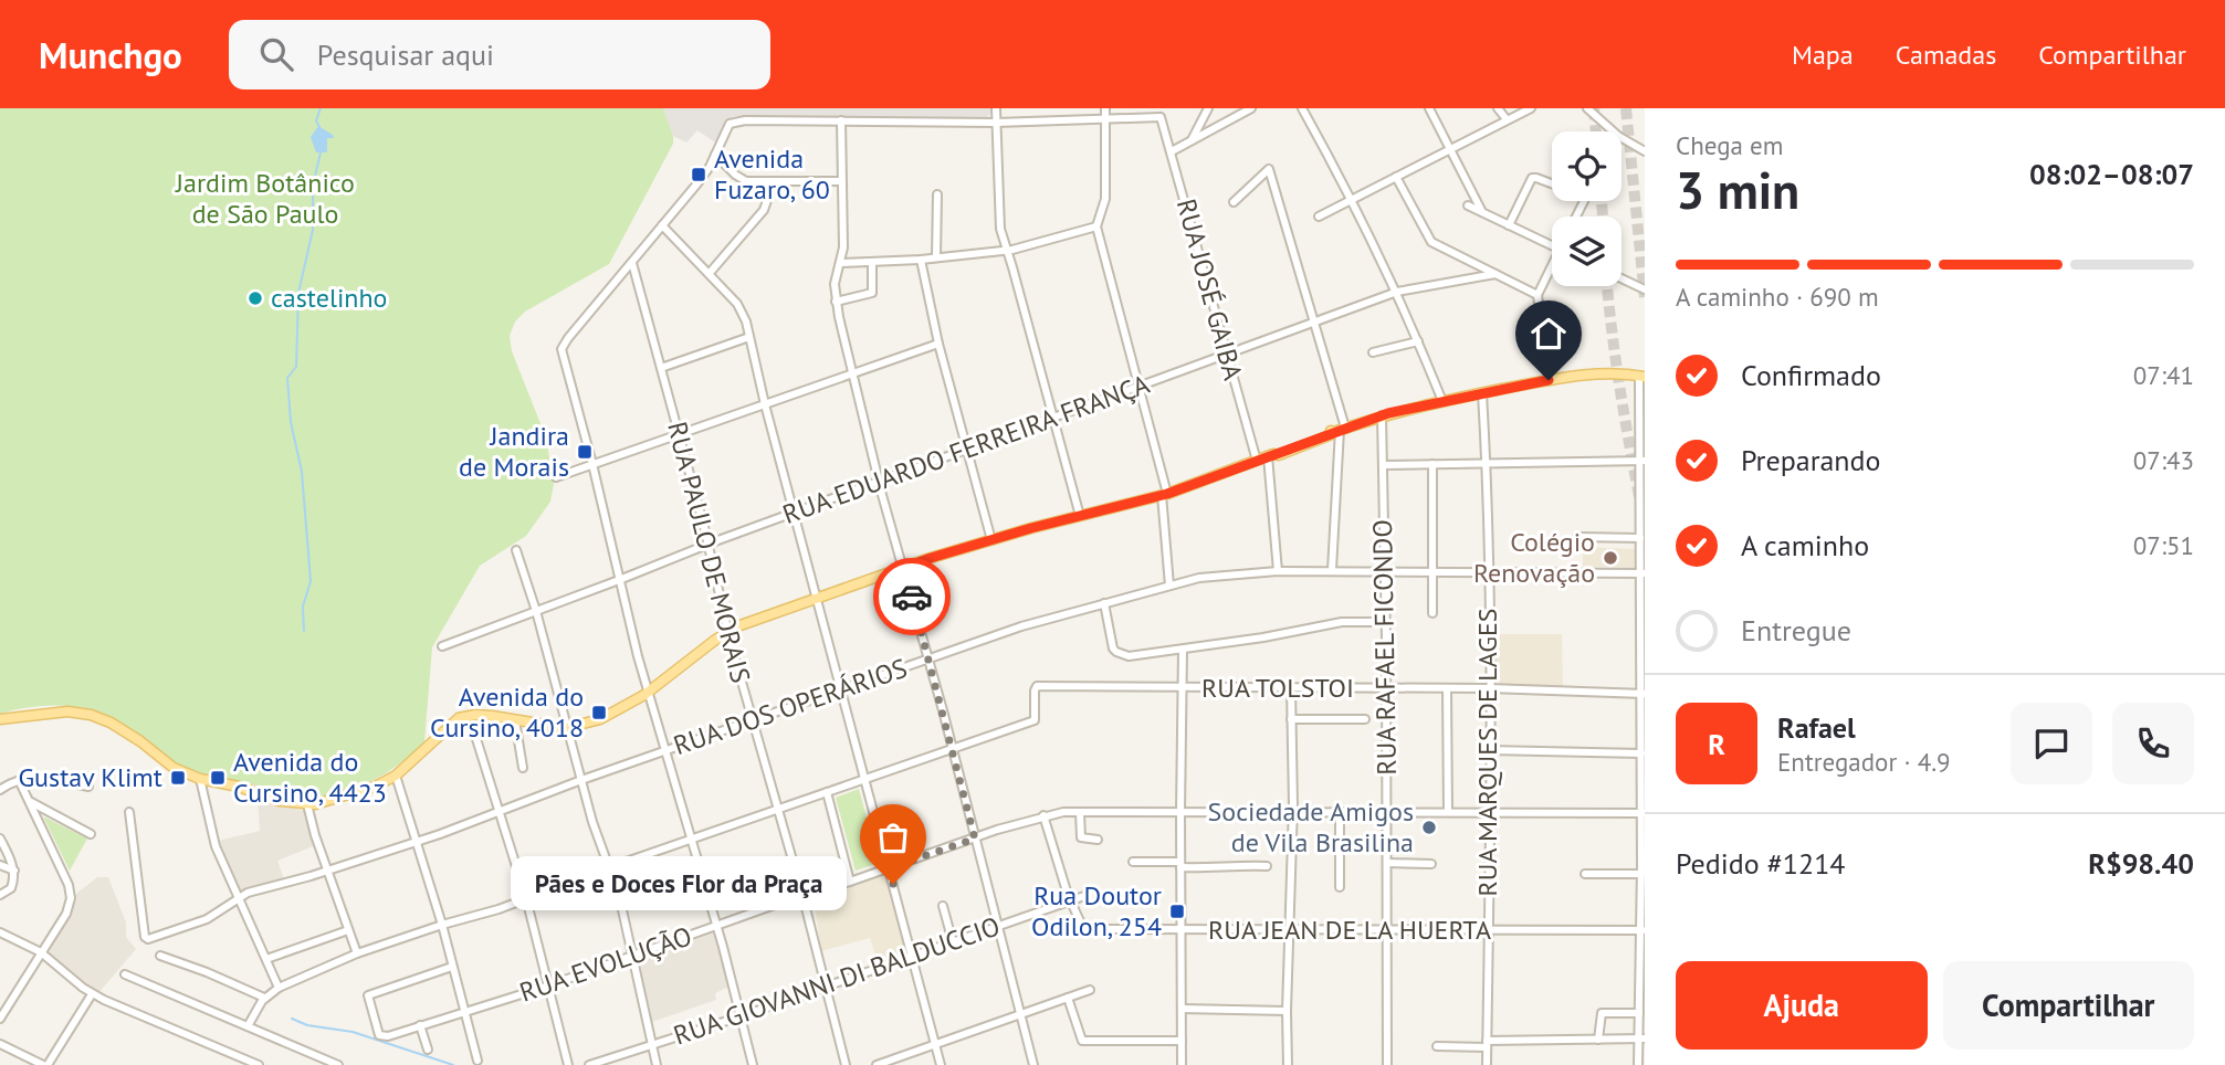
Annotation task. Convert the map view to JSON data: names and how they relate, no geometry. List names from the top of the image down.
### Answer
{
  "streets": {
    "street": [
      "RUA JOSÉ GAIBA",
      "RUA EDUARDO FERREIRA FRANÇA",
      "RUA PAULO DE MORAIS",
      "RUA RAFAEL FICONDO",
      "RUA TOLSTOI",
      "RUA DOS OPERÁRIOS",
      "RUA MARQUES DE LAGES",
      "RUA JEAN DE LA HUERTA",
      "RUA EVOLUÇÃO",
      "RUA GIOVANNI DI BALDUCCIO"
    ]
  },
  "crossings": [
    ["RUA JOSÉ GAIBA", "RUA EDUARDO FERREIRA FRANÇA"],
    ["RUA EDUARDO FERREIRA FRANÇA", "RUA PAULO DE MORAIS"],
    ["RUA PAULO DE MORAIS", "RUA DOS OPERÁRIOS"],
    ["RUA PAULO DE MORAIS", "RUA EVOLUÇÃO"],
    ["RUA PAULO DE MORAIS", "RUA GIOVANNI DI BALDUCCIO"],
    ["RUA RAFAEL FICONDO", "RUA TOLSTOI"],
    ["RUA RAFAEL FICONDO", "RUA DOS OPERÁRIOS"],
    ["RUA RAFAEL FICONDO", "RUA JEAN DE LA HUERTA"],
    ["RUA RAFAEL FICONDO", "RUA EVOLUÇÃO"],
    ["RUA TOLSTOI", "RUA MARQUES DE LAGES"],
    ["RUA DOS OPERÁRIOS", "RUA MARQUES DE LAGES"],
    ["RUA MARQUES DE LAGES", "RUA JEAN DE LA HUERTA"],
    ["RUA MARQUES DE LAGES", "RUA EVOLUÇÃO"],
    ["RUA JEAN DE LA HUERTA", "RUA GIOVANNI DI BALDUCCIO"]
  ],
  "parks": ["Jardim Botânico de São Paulo"],
  "places": {
    "transit": [
      "Avenida Fuzaro, 60",
      "Jandira de Morais",
      "Avenida do Cursino, 4018",
      "Gustav Klimt",
      "Avenida do Cursino, 4423",
      "Rua Doutor Odilon, 254"
    ],
    "other": [
      "castelinho",
      "Colégio Renovação",
      "Sociedade Amigos de Vila Brasilina",
      "Pães e Doces Flor da Praça"
    ]
  },
  "page": {
    "header": "Munchgo",
    "search": "Pesquisar aqui",
    "nav": ["Mapa", "Camadas", "Compartilhar"],
    "heading": ["3 min", "Chega em", "08:02–08:07"],
    "panel": [
      "Rafael",
      "Entregador · 4.9",
      "Pedido #1214",
      "R$98.40"
    ],
    "bar": "A caminho · 690 m",
    "list": [
      ["Confirmado", "07:41"],
      ["Preparando", "07:43"],
      ["A caminho", "07:51"],
      "Entregue"
    ],
    "round": "R",
    "bubble": "Pães e Doces Flor da Praça",
    "buttons": ["Ajuda", "Compartilhar"]
  }
}
